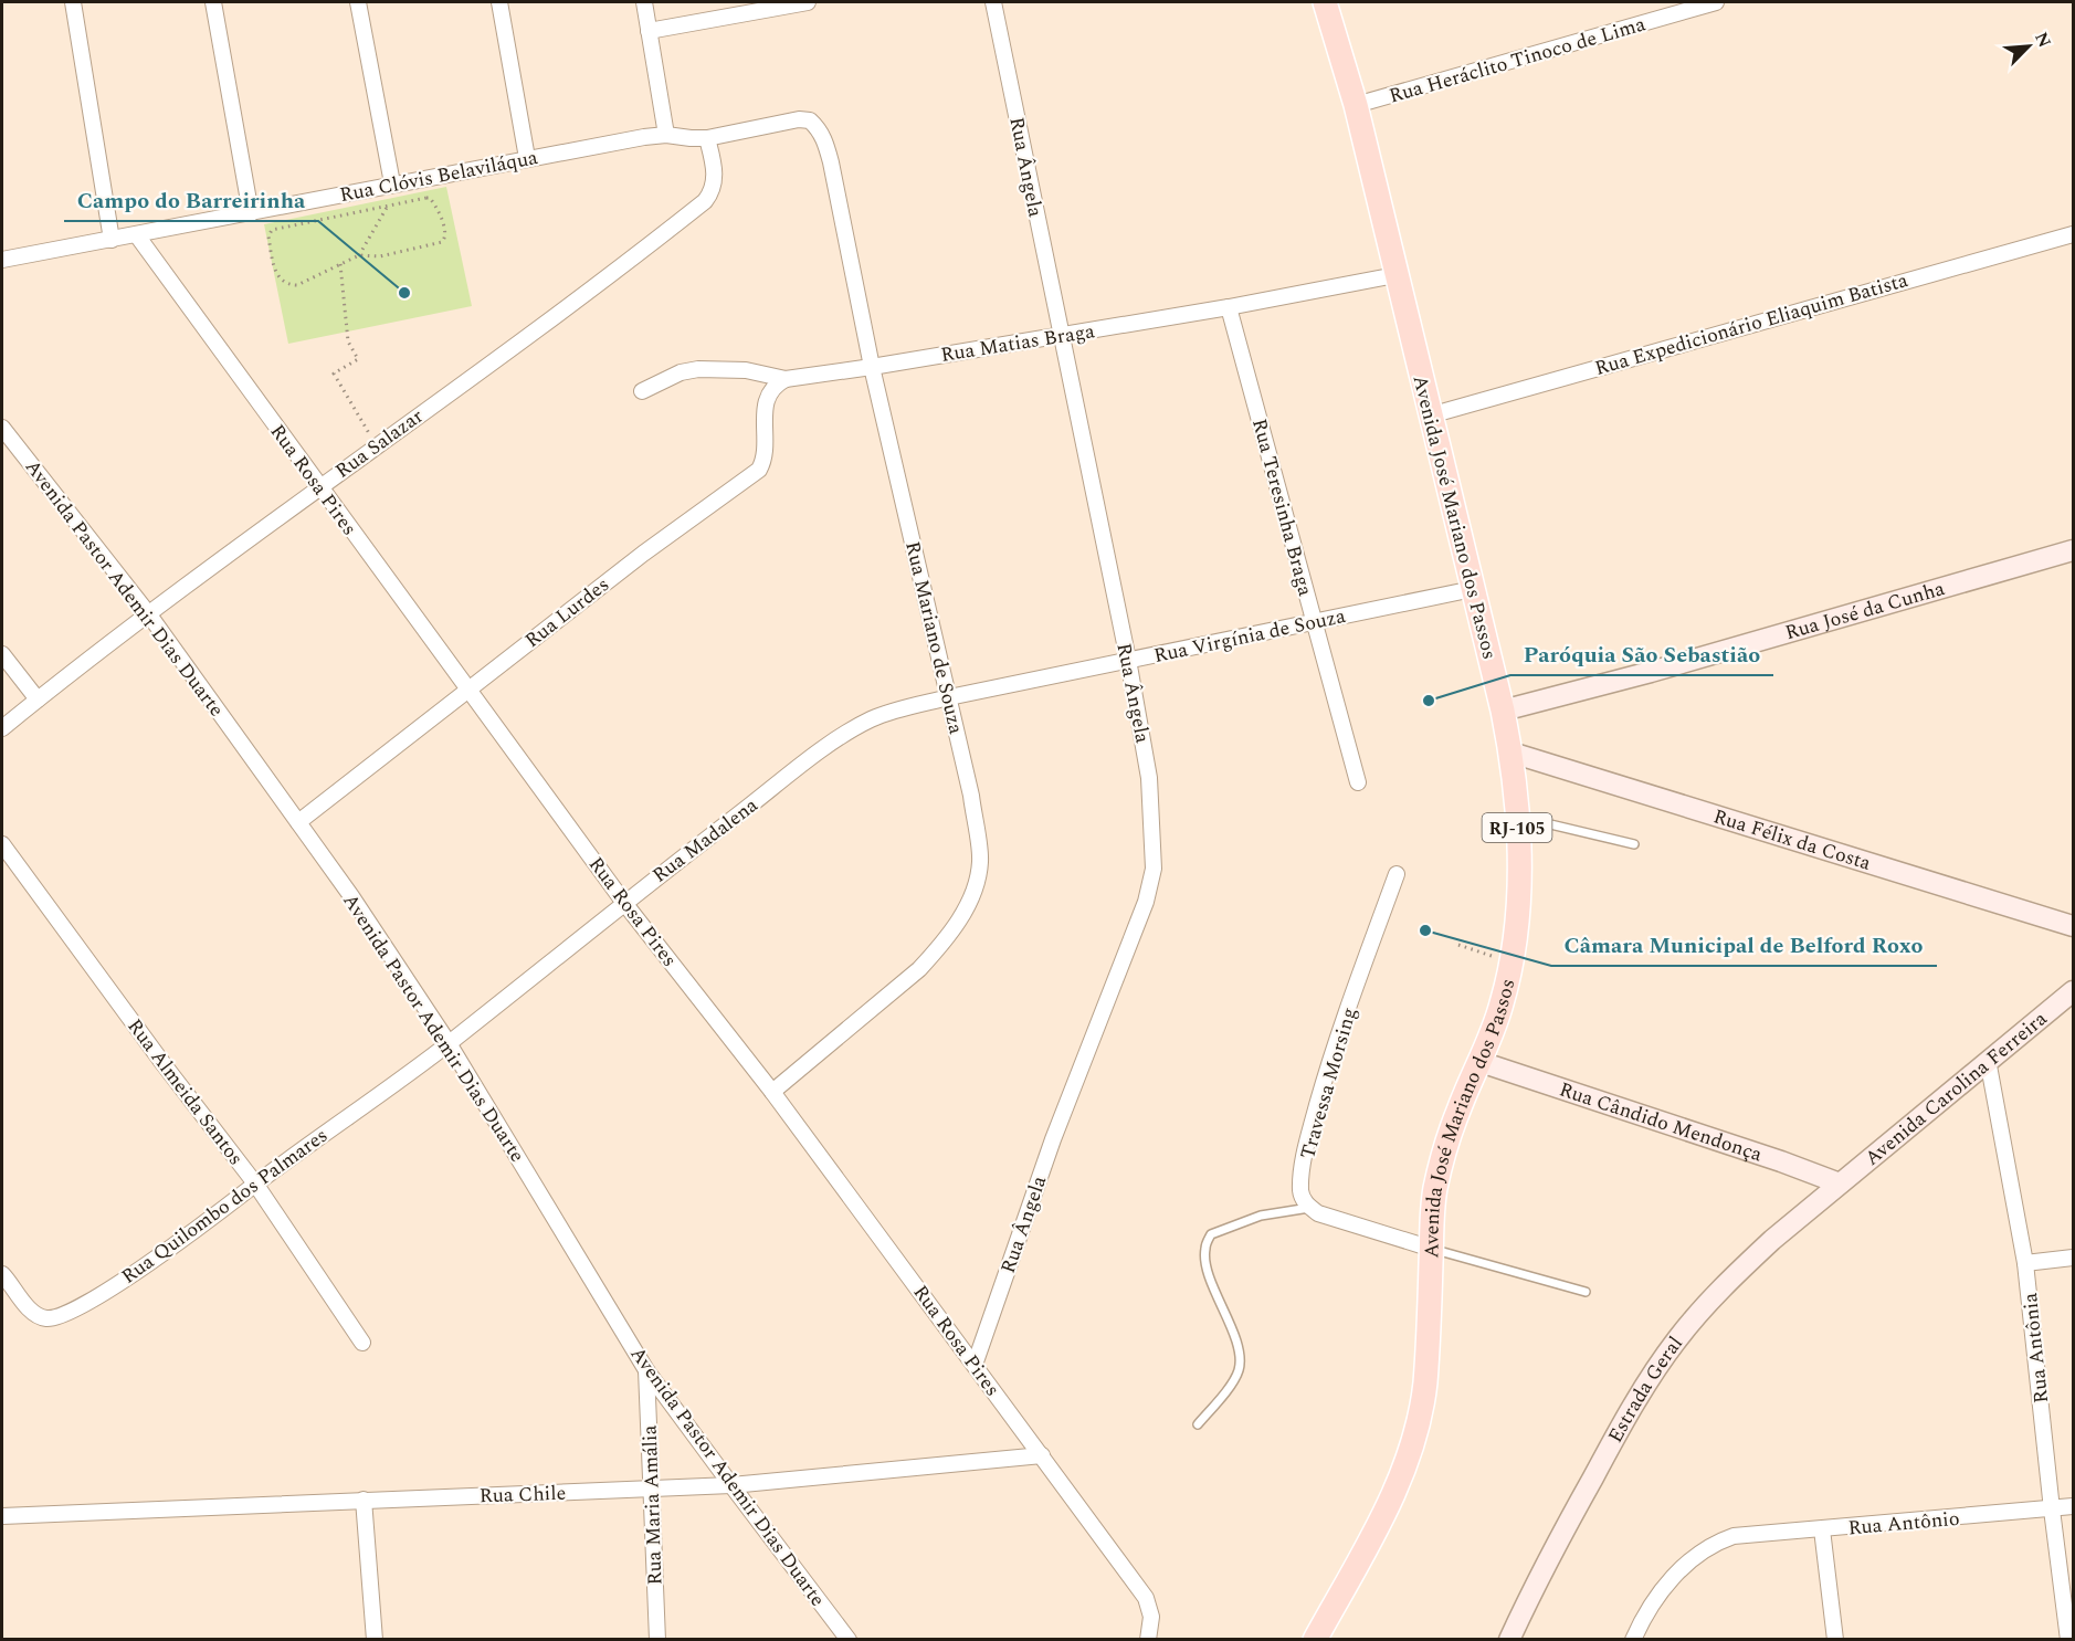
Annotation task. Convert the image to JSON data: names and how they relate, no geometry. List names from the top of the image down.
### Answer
{
  "streets": {
    "main road": ["Avenida José Mariano dos Passos", "RJ-105"],
    "street": [
      "Rua Heráclito Tinoco de Lima",
      "Rua Ângela",
      "Rua Clóvis Belaviláqua",
      "Rua Expedicionário Eliaquim Batista",
      "Rua Matias Braga",
      "Rua Salazar",
      "Rua Rosa Pires",
      "Rua Teresinha Braga",
      "Avenida Pastor Ademir Dias Duarte",
      "Rua José da Cunha",
      "Rua Lurdes",
      "Rua Virgínia de Souza",
      "Rua Mariano de Souza",
      "Rua Félix da Costa",
      "Rua Madalena",
      "Travessa Morsing",
      "Avenida Carolina Ferreira",
      "Rua Almeida Santos",
      "Rua Cândido Mendonça",
      "Rua Quilombo dos Palmares",
      "Rua Antônia",
      "Estrada Geral",
      "Rua Chile",
      "Rua Maria Amália",
      "Rua Antônio"
    ]
  },
  "crossings": [
    ["Rua Heráclito Tinoco de Lima", "Avenida José Mariano dos Passos"],
    ["Rua Ângela", "Rua Matias Braga"],
    ["Rua Ângela", "Rua Rosa Pires"],
    ["Rua Ângela", "Rua Virgínia de Souza"],
    ["Rua Clóvis Belaviláqua", "Rua Salazar"],
    ["Rua Clóvis Belaviláqua", "Rua Rosa Pires"],
    ["Rua Clóvis Belaviláqua", "Rua Mariano de Souza"],
    ["Rua Expedicionário Eliaquim Batista", "Avenida José Mariano dos Passos"],
    ["Rua Matias Braga", "Rua Teresinha Braga"],
    ["Rua Matias Braga", "Avenida José Mariano dos Passos"],
    ["Rua Matias Braga", "Rua Lurdes"],
    ["Rua Matias Braga", "Rua Mariano de Souza"],
    ["Rua Salazar", "Rua Rosa Pires"],
    ["Rua Salazar", "Avenida Pastor Ademir Dias Duarte"],
    ["Rua Rosa Pires", "Rua Lurdes"],
    ["Rua Rosa Pires", "Rua Mariano de Souza"],
    ["Rua Rosa Pires", "Rua Madalena"],
    ["Rua Rosa Pires", "Rua Chile"],
    ["Rua Teresinha Braga", "Rua Virgínia de Souza"],
    ["Avenida José Mariano dos Passos", "Rua José da Cunha"],
    ["Avenida José Mariano dos Passos", "Rua Virgínia de Souza"],
    ["Avenida José Mariano dos Passos", "Rua Félix da Costa"],
    ["Avenida José Mariano dos Passos", "Rua Cândido Mendonça"],
    ["Avenida Pastor Ademir Dias Duarte", "Rua Lurdes"],
    ["Avenida Pastor Ademir Dias Duarte", "Rua Madalena"],
    ["Avenida Pastor Ademir Dias Duarte", "Rua Quilombo dos Palmares"],
    ["Avenida Pastor Ademir Dias Duarte", "Rua Chile"],
    ["Avenida Pastor Ademir Dias Duarte", "Rua Maria Amália"],
    ["Rua Virgínia de Souza", "Rua Mariano de Souza"],
    ["Rua Virgínia de Souza", "Rua Madalena"],
    ["Rua Mariano de Souza", "Rua Madalena"],
    ["Rua Madalena", "Rua Quilombo dos Palmares"],
    ["Avenida Carolina Ferreira", "Rua Cândido Mendonça"],
    ["Avenida Carolina Ferreira", "Rua Antônia"],
    ["Avenida Carolina Ferreira", "Estrada Geral"],
    ["Rua Almeida Santos", "Rua Quilombo dos Palmares"],
    ["Rua Cândido Mendonça", "Estrada Geral"],
    ["Rua Antônia", "Rua Antônio"],
    ["Rua Chile", "Rua Maria Amália"]
  ],
  "places": ["Campo do Barreirinha", "Paróquia São Sebastião", "Câmara Municipal de Belford Roxo"],
  "north": "top right"
}
